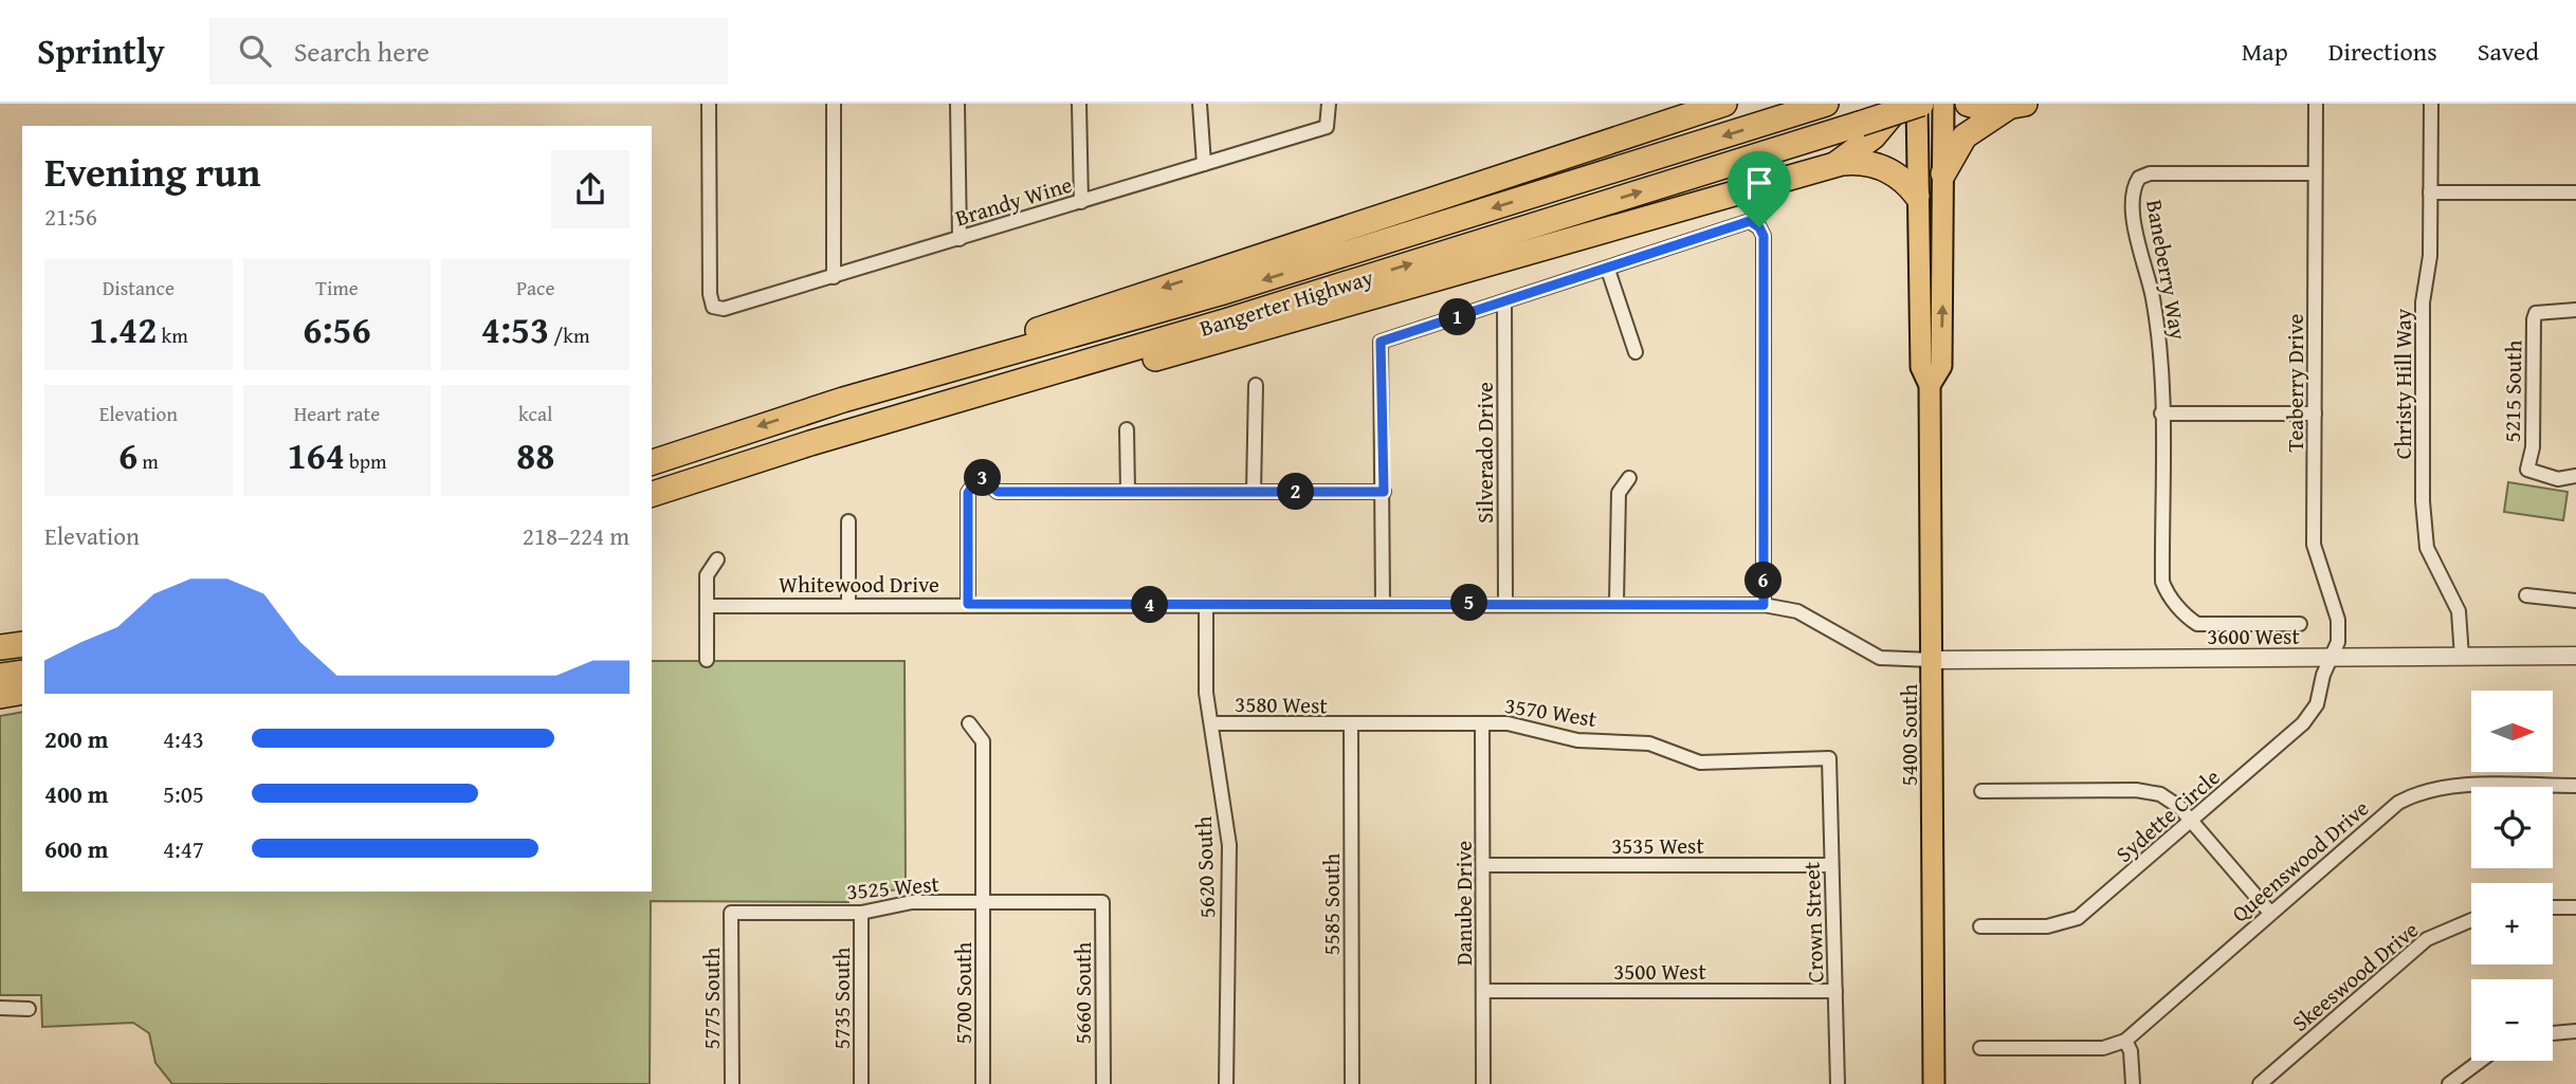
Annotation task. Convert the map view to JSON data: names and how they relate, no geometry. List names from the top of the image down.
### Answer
{
  "streets": {
    "highway": ["Bangerter Highway"],
    "main road": ["5400 South"],
    "street": [
      "Brandy Wine",
      "Baneberry Way",
      "Teaberry Drive",
      "Christy Hill Way",
      "5215 South",
      "Silverado Drive",
      "Whitewood Drive",
      "3600 West",
      "3580 West",
      "3570 West",
      "Sydette Circle",
      "3535 West",
      "Queenswood Drive",
      "5620 South",
      "3525 West",
      "Danube Drive",
      "5585 South",
      "Crown Street",
      "3500 West",
      "Skeeswood Drive",
      "5700 South",
      "5660 South",
      "5775 South",
      "5735 South"
    ]
  },
  "crossings": [
    ["Baneberry Way", "Teaberry Drive"],
    ["Bangerter Highway", "5400 South"],
    ["Teaberry Drive", "3600 West"],
    ["Teaberry Drive", "Sydette Circle"],
    ["Christy Hill Way", "3600 West"],
    ["Silverado Drive", "Whitewood Drive"],
    ["Whitewood Drive", "3600 West"],
    ["Whitewood Drive", "5400 South"],
    ["Whitewood Drive", "5620 South"],
    ["3600 West", "5400 South"],
    ["3600 West", "Sydette Circle"],
    ["3580 West", "3570 West"],
    ["3580 West", "5620 South"],
    ["3580 West", "5585 South"],
    ["3570 West", "Danube Drive"],
    ["3570 West", "5585 South"],
    ["3570 West", "Crown Street"],
    ["3535 West", "Danube Drive"],
    ["3535 West", "Crown Street"],
    ["3525 West", "5700 South"],
    ["3525 West", "5660 South"],
    ["3525 West", "5775 South"],
    ["3525 West", "5735 South"],
    ["Danube Drive", "3500 West"],
    ["Crown Street", "3500 West"]
  ],
  "north": "right",
  "page": {
    "header": "Sprintly",
    "search": "Search here",
    "nav": ["Map", "Directions", "Saved"],
    "heading": ["Evening run", "21:56"],
    "stats": [
      ["Distance", "1.42 km"],
      ["Time", "6:56"],
      ["Pace", "4:53 /km"],
      ["Elevation", "6 m"],
      ["Heart rate", "164 bpm"],
      ["kcal", "88"]
    ],
    "pins": [
      "1",
      "3",
      "2",
      "6",
      "5",
      "4"
    ],
    "chart": ["Elevation", "218–224 m"],
    "map_buttons": ["+", "−"],
    "list": [
      {
        "name": "200 m",
        "note": "4:43"
      },
      {
        "name": "400 m",
        "note": "5:05"
      },
      {
        "name": "600 m",
        "note": "4:47"
      }
    ]
  }
}
